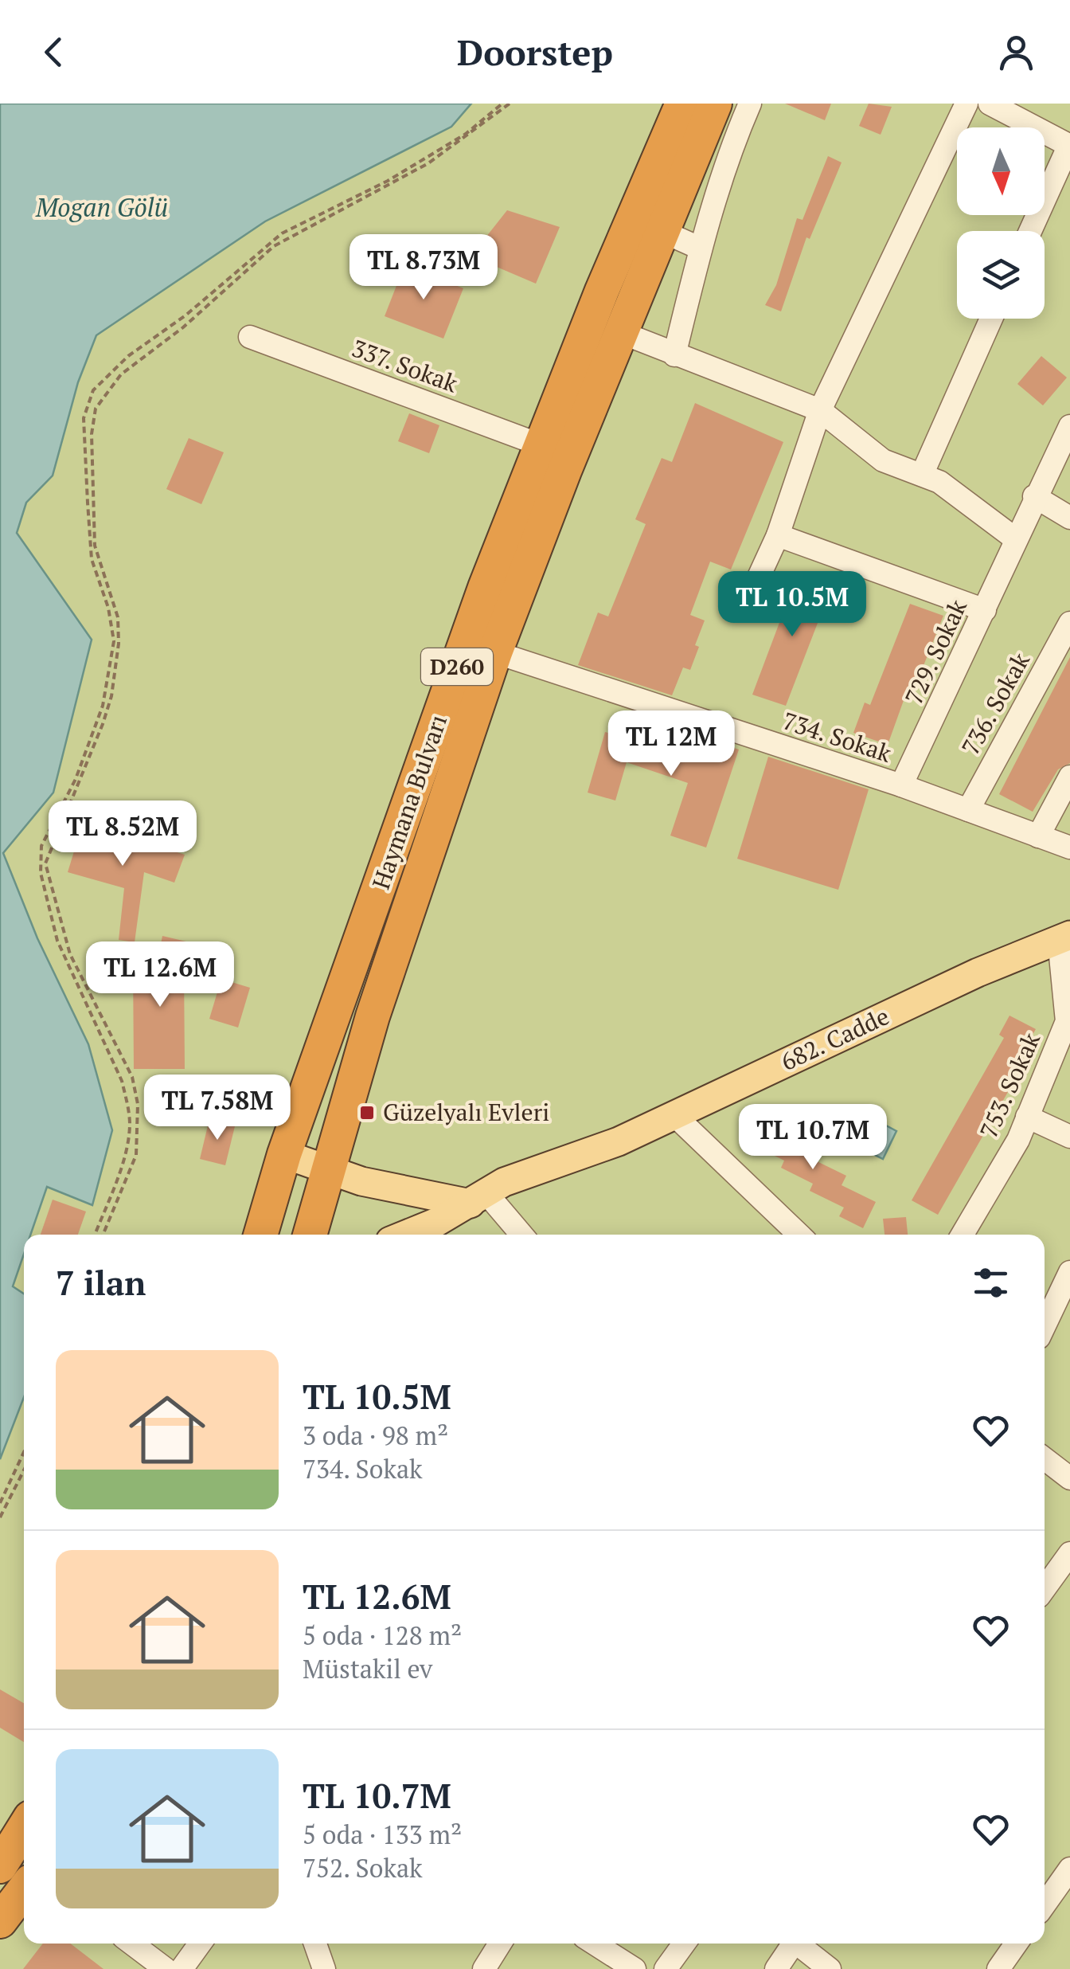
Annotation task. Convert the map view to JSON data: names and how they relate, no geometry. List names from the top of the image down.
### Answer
{
  "streets": {
    "highway": ["D260", "Haymana Bulvarı"],
    "main road": ["682. Cadde"],
    "street": [
      "337. Sokak",
      "729. Sokak",
      "736. Sokak",
      "734. Sokak",
      "753. Sokak"
    ]
  },
  "crossings": [
    ["337. Sokak", "Haymana Bulvarı"],
    ["729. Sokak", "734. Sokak"],
    ["736. Sokak", "734. Sokak"],
    ["734. Sokak", "Haymana Bulvarı"],
    ["682. Cadde", "753. Sokak"]
  ],
  "water": ["Mogan Gölü"],
  "places": {
    "transit": ["Güzelyalı Evleri"]
  },
  "north": "bottom",
  "page": {
    "header": "Doorstep",
    "price": [
      "TL 8.73M",
      "TL 10.5M",
      "TL 12M",
      "TL 8.52M",
      "TL 12.6M",
      "TL 7.58M",
      "TL 10.7M"
    ],
    "heading": "7 ilan",
    "list": [
      {
        "name": "TL 10.5M",
        "note": "3 oda · 98 m² · 734. Sokak"
      },
      {
        "name": "TL 12.6M",
        "note": "5 oda · 128 m² · Müstakil ev"
      },
      {
        "name": "TL 10.7M",
        "note": "5 oda · 133 m² · 752. Sokak"
      }
    ]
  }
}
